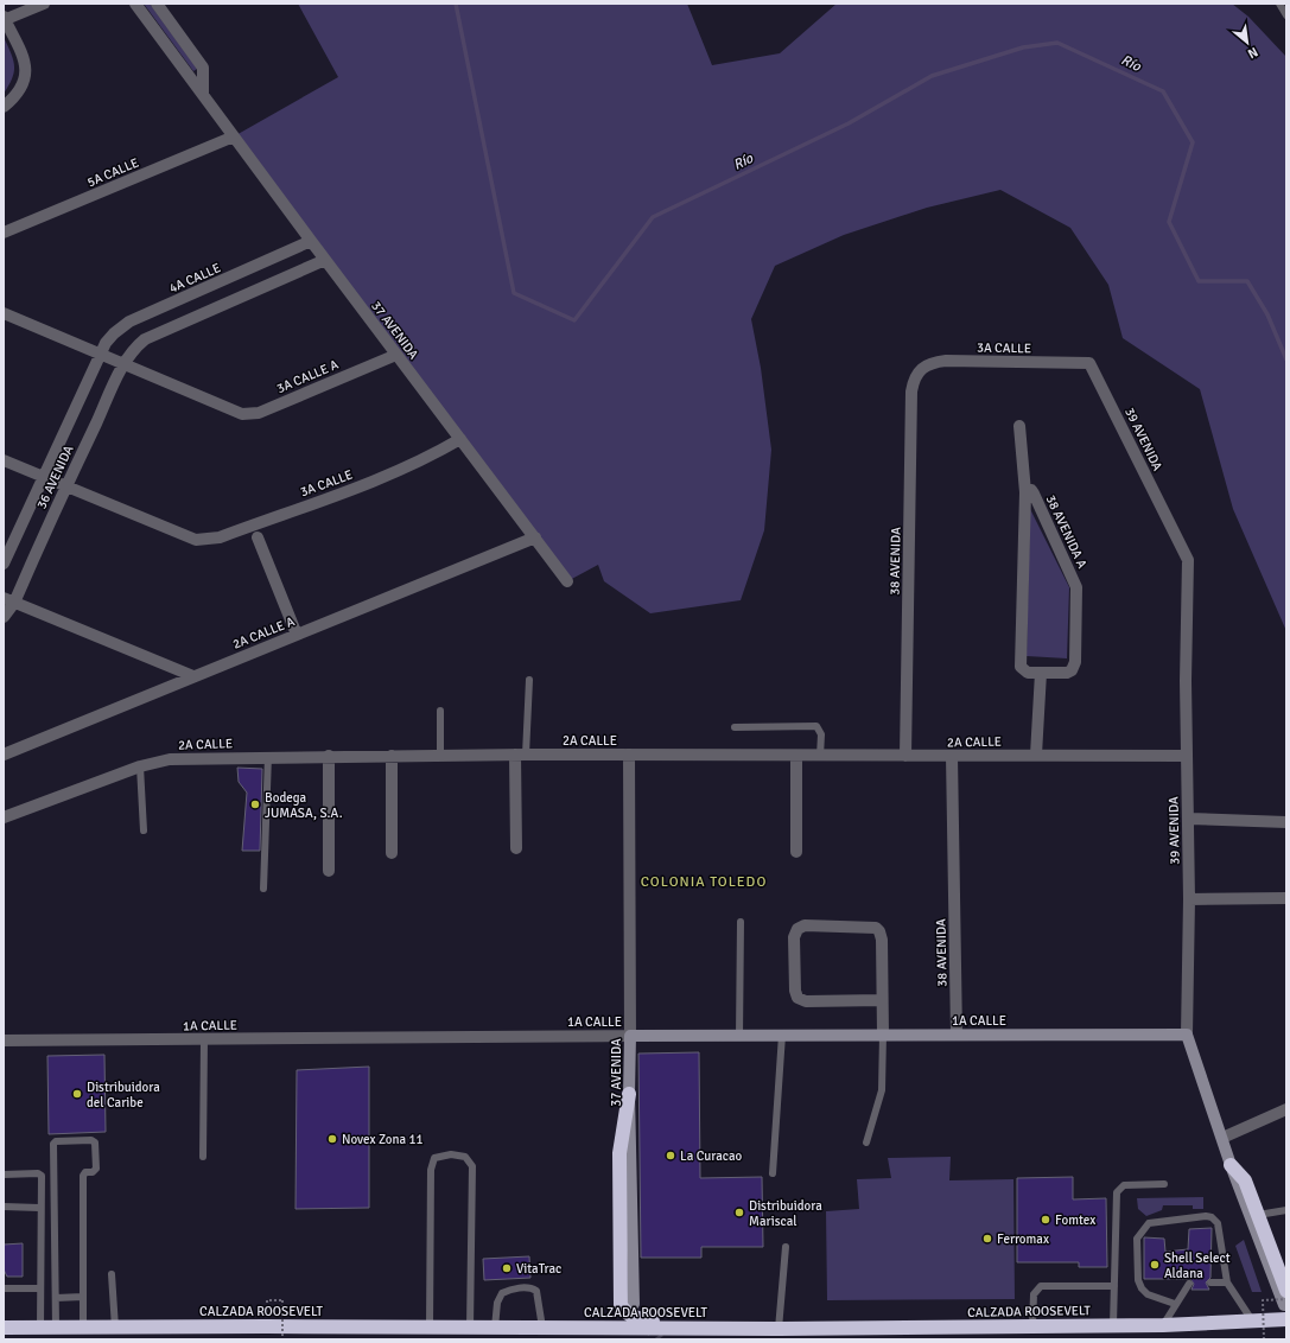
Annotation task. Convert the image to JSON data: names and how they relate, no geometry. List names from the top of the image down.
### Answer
{
  "streets": {
    "highway": ["CALZADA ROOSEVELT"],
    "street": [
      "5A CALLE",
      "4A CALLE",
      "37 AVENIDA",
      "3A CALLE",
      "3A CALLE A",
      "39 AVENIDA",
      "36 AVENIDA",
      "38 AVENIDA A",
      "38 AVENIDA",
      "2A CALLE A",
      "2A CALLE",
      "1A CALLE"
    ]
  },
  "crossings": [
    ["5A CALLE", "37 AVENIDA"],
    ["4A CALLE", "37 AVENIDA"],
    ["4A CALLE", "3A CALLE A"],
    ["4A CALLE", "36 AVENIDA"],
    ["37 AVENIDA", "3A CALLE"],
    ["37 AVENIDA", "3A CALLE A"],
    ["37 AVENIDA", "2A CALLE A"],
    ["37 AVENIDA", "2A CALLE"],
    ["37 AVENIDA", "1A CALLE"],
    ["3A CALLE", "39 AVENIDA"],
    ["3A CALLE", "36 AVENIDA"],
    ["3A CALLE", "38 AVENIDA"],
    ["3A CALLE A", "36 AVENIDA"],
    ["39 AVENIDA", "2A CALLE"],
    ["39 AVENIDA", "1A CALLE"],
    ["38 AVENIDA", "2A CALLE"],
    ["38 AVENIDA", "1A CALLE"]
  ],
  "districts": ["COLONIA TOLEDO"],
  "water": ["Río"],
  "places": [
    "Bodega JUMASA, S.A.",
    "Distribuidora del Caribe",
    "Novex Zona 11",
    "La Curacao",
    "Distribuidora Mariscal",
    "Fomtex",
    "Ferromax",
    "Shell Select Aldana",
    "VitaTrac"
  ],
  "north": "bottom right"
}
